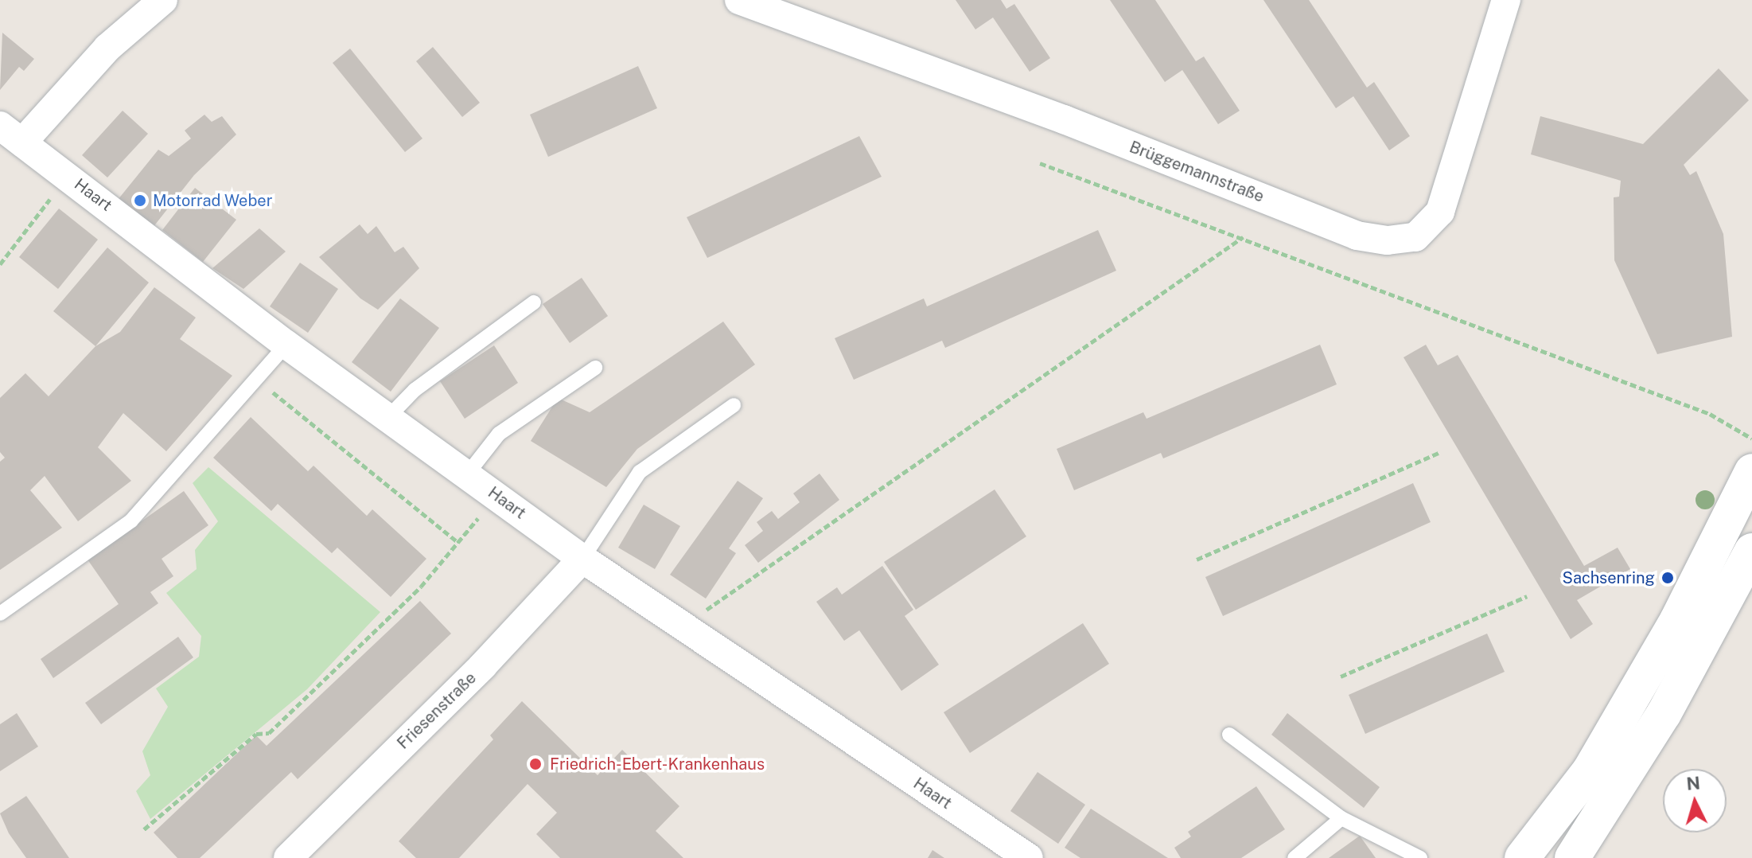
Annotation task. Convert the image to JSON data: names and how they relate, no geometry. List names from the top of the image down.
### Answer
{
  "streets": {
    "street": ["Brüggemannstraße", "Haart", "Friesenstraße"]
  },
  "crossings": [
    ["Haart", "Friesenstraße"]
  ],
  "places": ["Motorrad Weber", "Sachsenring", "Friedrich-Ebert-Krankenhaus"],
  "north": "top"
}
